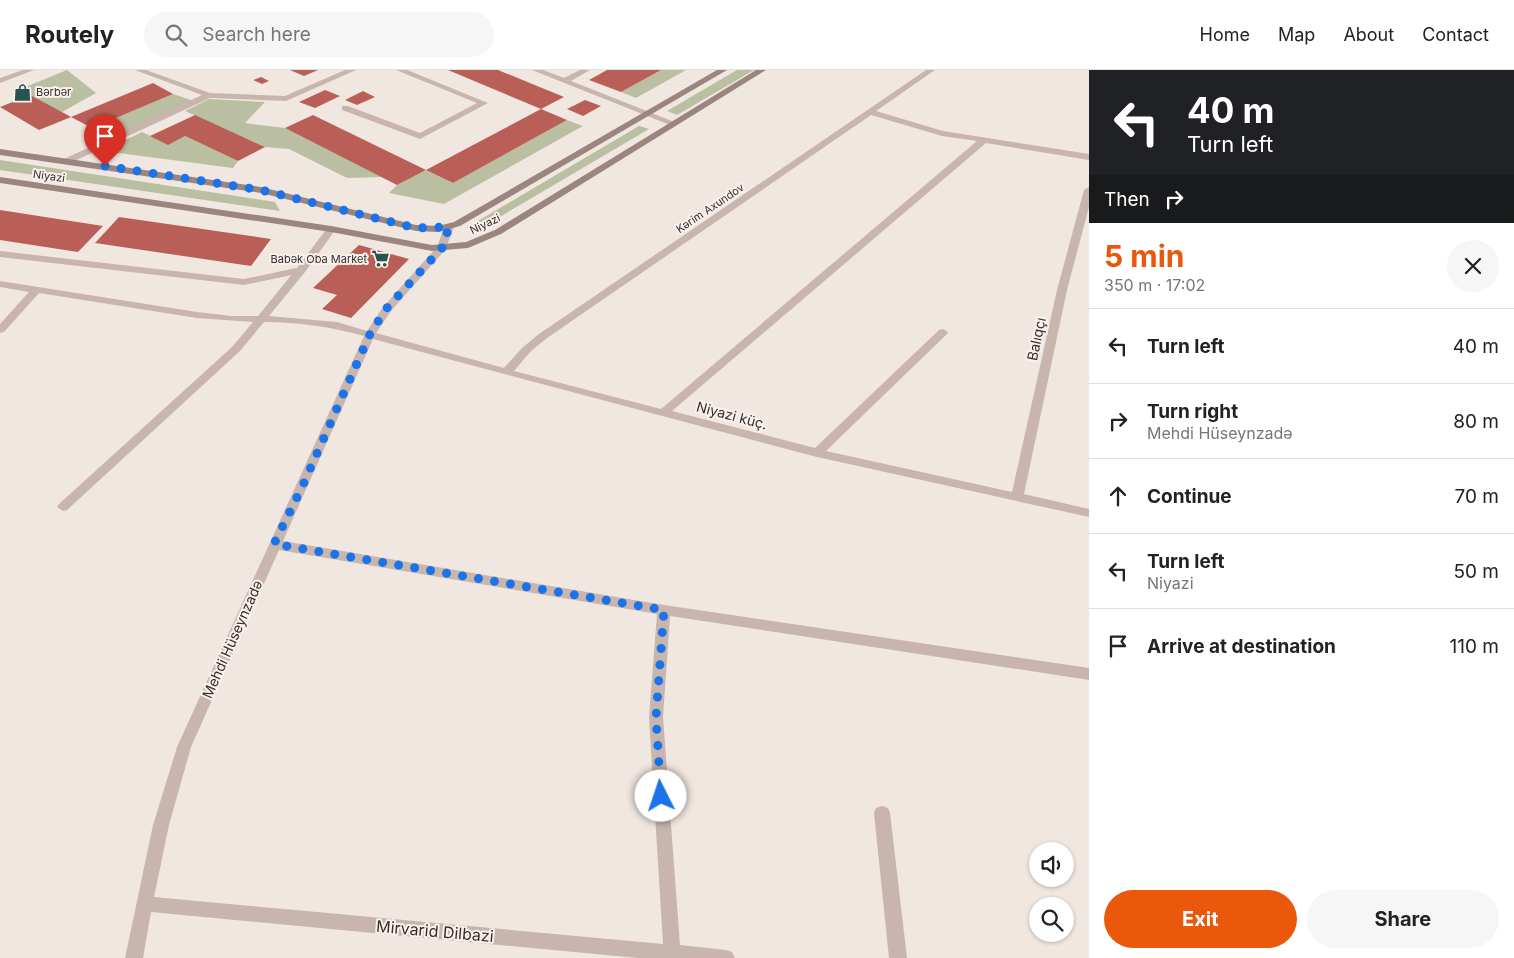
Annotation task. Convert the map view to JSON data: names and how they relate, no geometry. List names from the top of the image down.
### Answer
{
  "streets": {
    "main road": ["Niyazi"],
    "street": [
      "Kərim Axundov",
      "Balıqçı",
      "Niyazi küç.",
      "Mehdi Hüseynzadə",
      "Mirvarid Dilbazi"
    ]
  },
  "crossings": [
    ["Niyazi", "Mehdi Hüseynzadə"],
    ["Kərim Axundov", "Niyazi küç."],
    ["Balıqçı", "Niyazi küç."],
    ["Niyazi küç.", "Mehdi Hüseynzadə"],
    ["Mehdi Hüseynzadə", "Mirvarid Dilbazi"]
  ],
  "places": {
    "shop": ["Bərbər"],
    "supermarket": ["Babək Oba Market"]
  },
  "page": {
    "header": "Routely",
    "search": "Search here",
    "nav": [
      "Home",
      "Map",
      "About",
      "Contact"
    ],
    "turn": ["40 m", "Turn left"],
    "then": "Then",
    "heading": ["5 min", "350 m · 17:02"],
    "list": [
      {
        "name": "Turn left",
        "value": "40 m"
      },
      {
        "name": "Turn right",
        "note": "Mehdi Hüseynzadə",
        "value": "80 m"
      },
      {
        "name": "Continue",
        "value": "70 m"
      },
      {
        "name": "Turn left",
        "note": "Niyazi",
        "value": "50 m"
      },
      {
        "name": "Arrive at destination",
        "value": "110 m"
      }
    ],
    "buttons": ["Exit", "Share"]
  }
}
